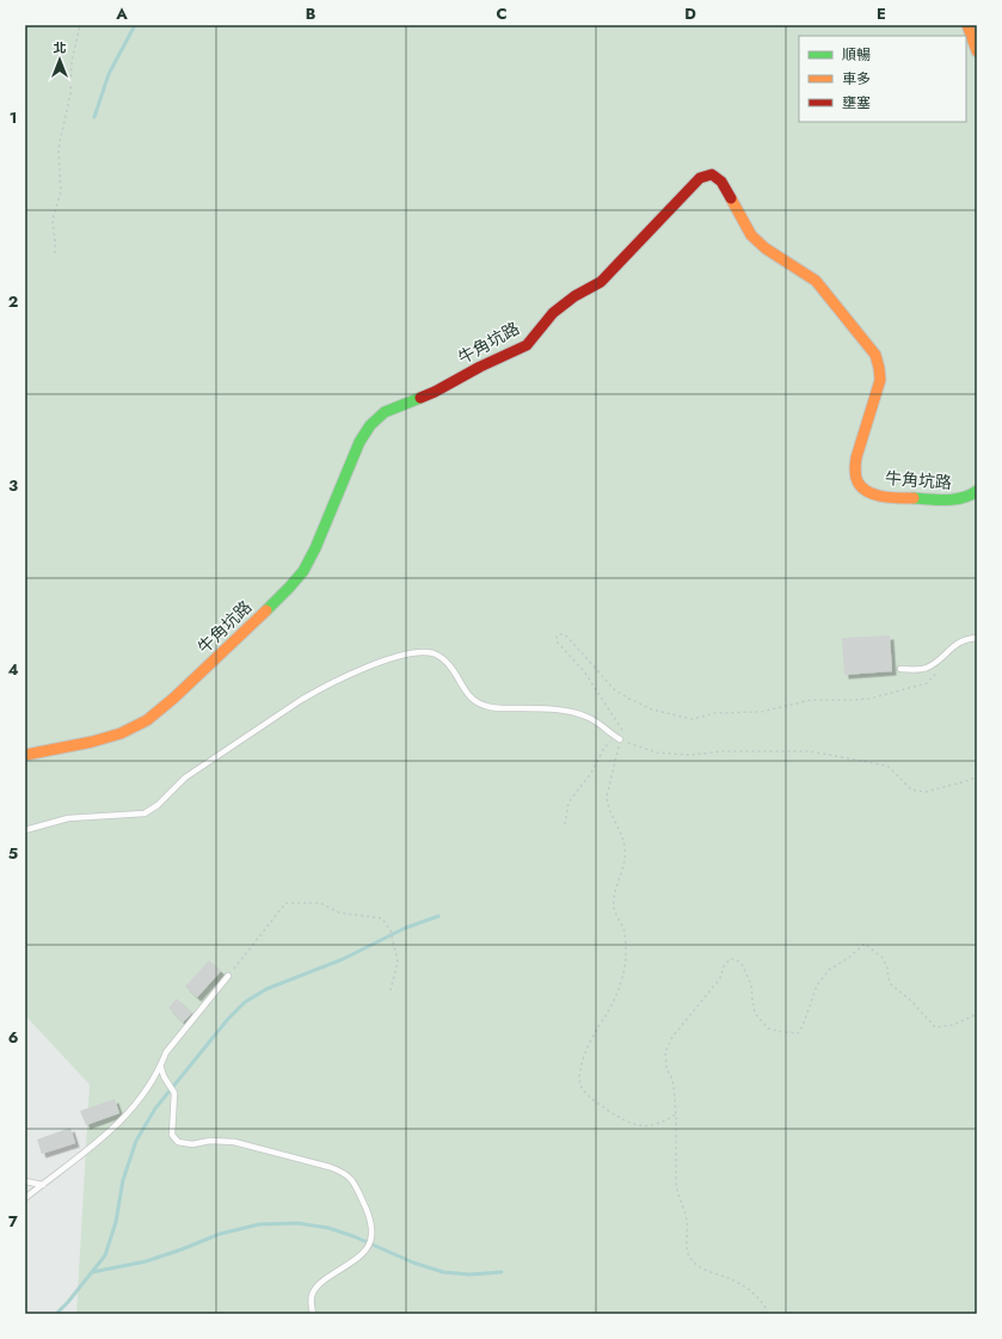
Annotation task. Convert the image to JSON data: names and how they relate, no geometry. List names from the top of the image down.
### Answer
{
  "streets": {
    "street": ["牛角坑路"]
  },
  "legend": ["順暢", "車多", "壅塞"],
  "north": "top",
  "grid": {
    "columns": [
      "A",
      "B",
      "C",
      "D",
      "E"
    ],
    "rows": [
      "1",
      "2",
      "3",
      "4",
      "5",
      "6",
      "7"
    ]
  }
}
